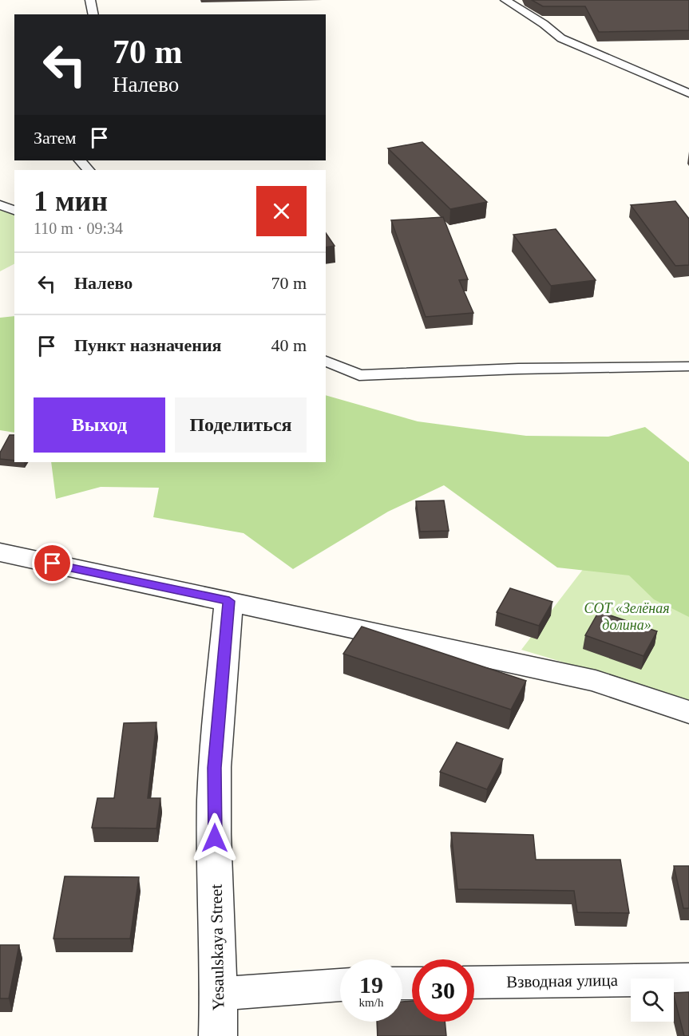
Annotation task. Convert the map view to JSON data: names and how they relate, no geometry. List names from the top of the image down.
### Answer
{
  "streets": {
    "street": ["Yesaulskaya Street", "Взводная улица"]
  },
  "parks": ["СОТ «Зелёная долина»"],
  "page": {
    "turn": ["70 m", "Налево"],
    "then": "Затем",
    "heading": ["1 мин", "110 m · 09:34"],
    "list": [
      {
        "name": "Налево",
        "value": "70 m"
      },
      {
        "name": "Пункт назначения",
        "value": "40 m"
      }
    ],
    "buttons": ["Выход", "Поделиться"],
    "speed": "19 km/h",
    "limit": "30"
  }
}
